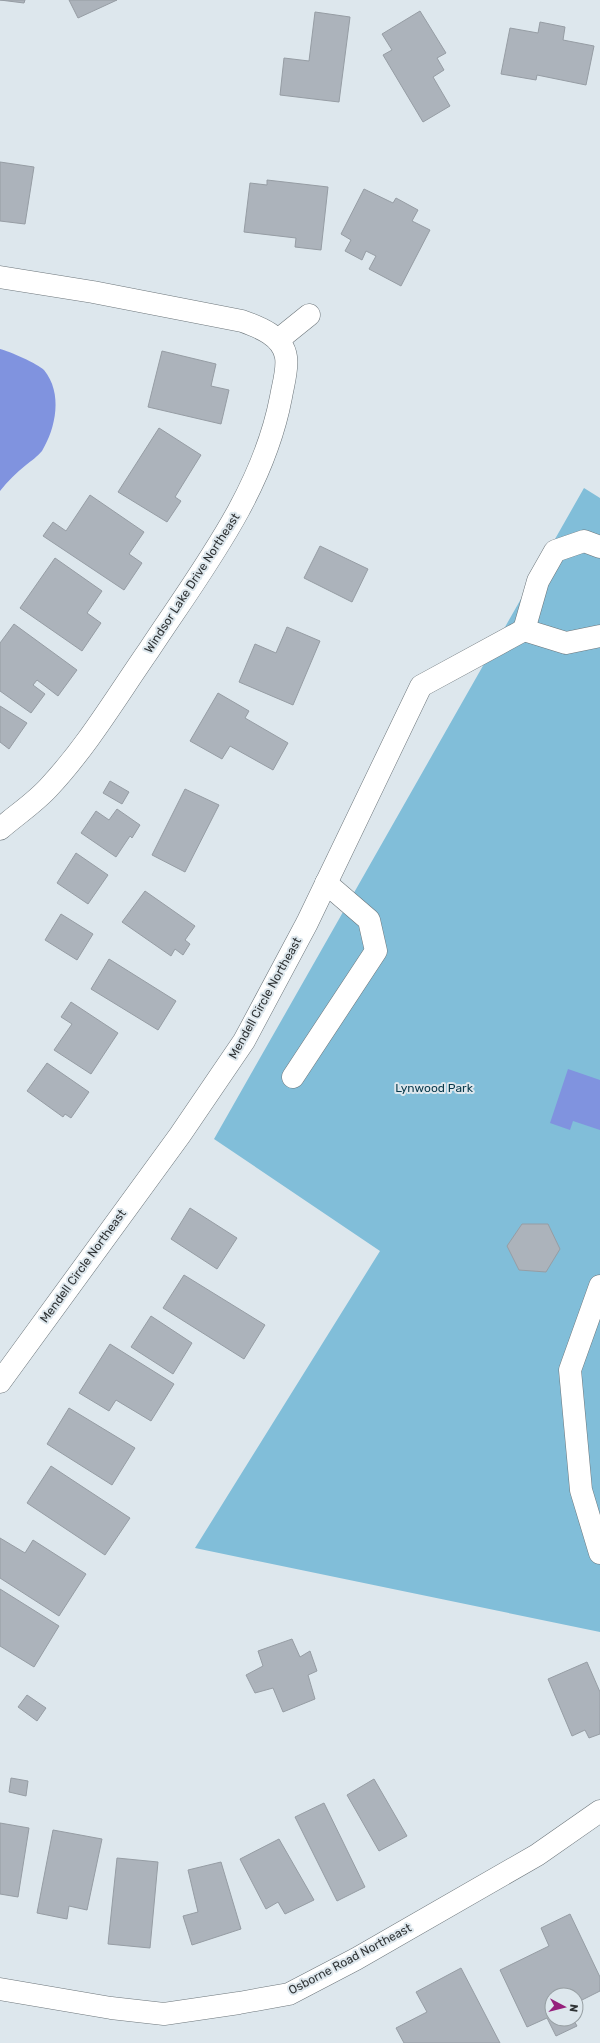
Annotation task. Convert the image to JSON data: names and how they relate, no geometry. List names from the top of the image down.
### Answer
{
  "streets": {
    "street": ["Windsor Lake Drive Northeast", "Mendell Circle Northeast", "Osborne Road Northeast"]
  },
  "parks": ["Lynwood Park"],
  "north": "right"
}
